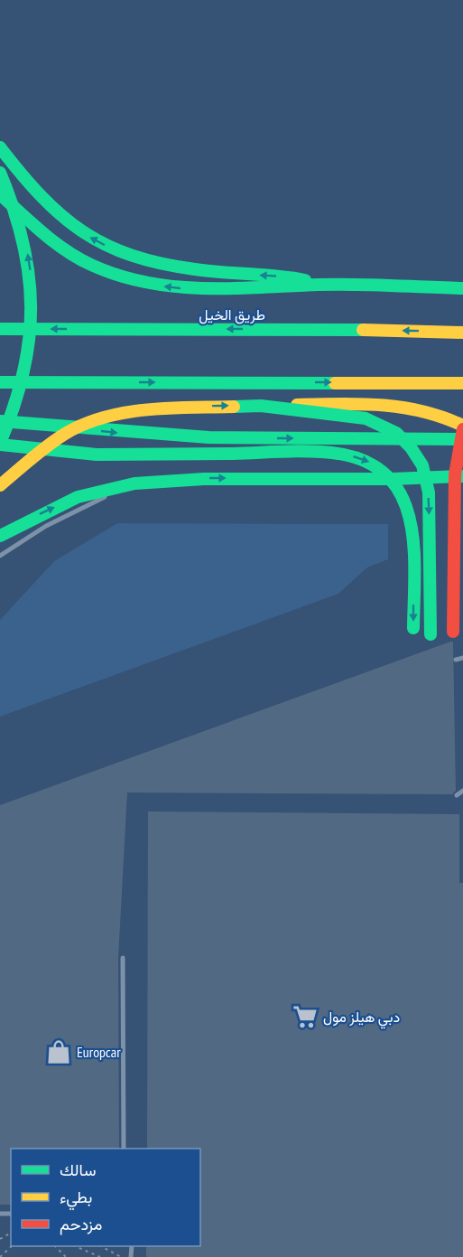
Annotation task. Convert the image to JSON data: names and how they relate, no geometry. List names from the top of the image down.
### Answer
{
  "streets": {
    "highway": ["طريق الخيل"]
  },
  "places": {
    "supermarket": ["دبي هيلز مول"],
    "shop": ["Europcar"]
  },
  "legend": ["سالك", "بطيء", "مزدحم"]
}
